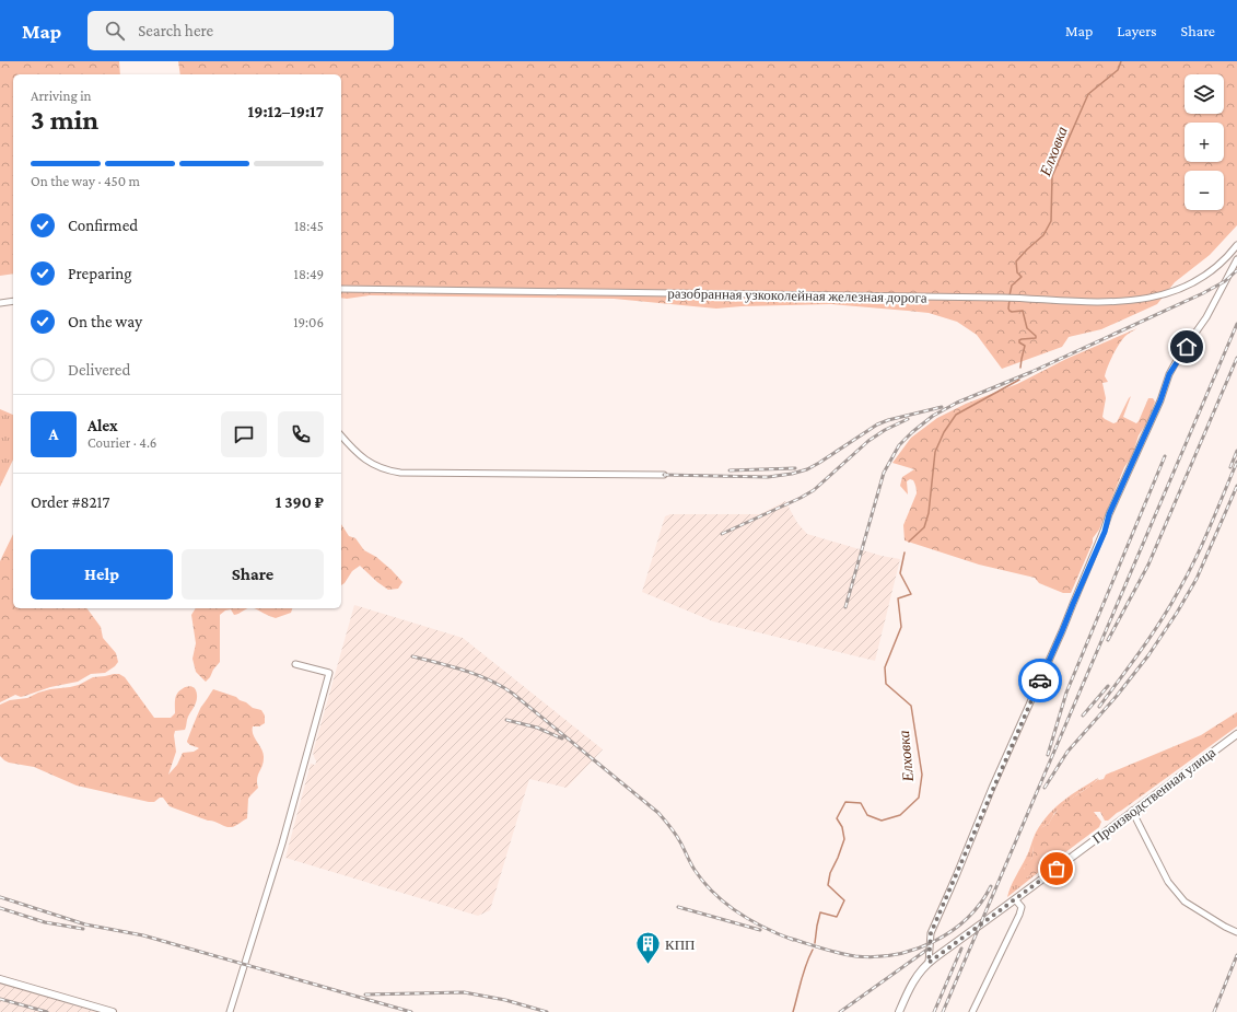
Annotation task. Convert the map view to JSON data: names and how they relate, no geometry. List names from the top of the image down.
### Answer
{
  "streets": {
    "main road": ["Производственная улица"],
    "street": ["разобранная узкоколейная железная дорога"]
  },
  "water": ["Елховка"],
  "places": {
    "building": ["КПП"]
  },
  "page": {
    "header": "Map",
    "search": "Search here",
    "nav": ["Map", "Layers", "Share"],
    "map_buttons": ["+", "−"],
    "heading": ["3 min", "Arriving in", "19:12–19:17"],
    "panel": [
      "Alex",
      "Courier · 4.6",
      "Order #8217",
      "1 390 ₽"
    ],
    "bar": "On the way · 450 m",
    "list": [
      ["Confirmed", "18:45"],
      ["Preparing", "18:49"],
      ["On the way", "19:06"],
      "Delivered"
    ],
    "round": "A",
    "buttons": ["Help", "Share"]
  }
}
